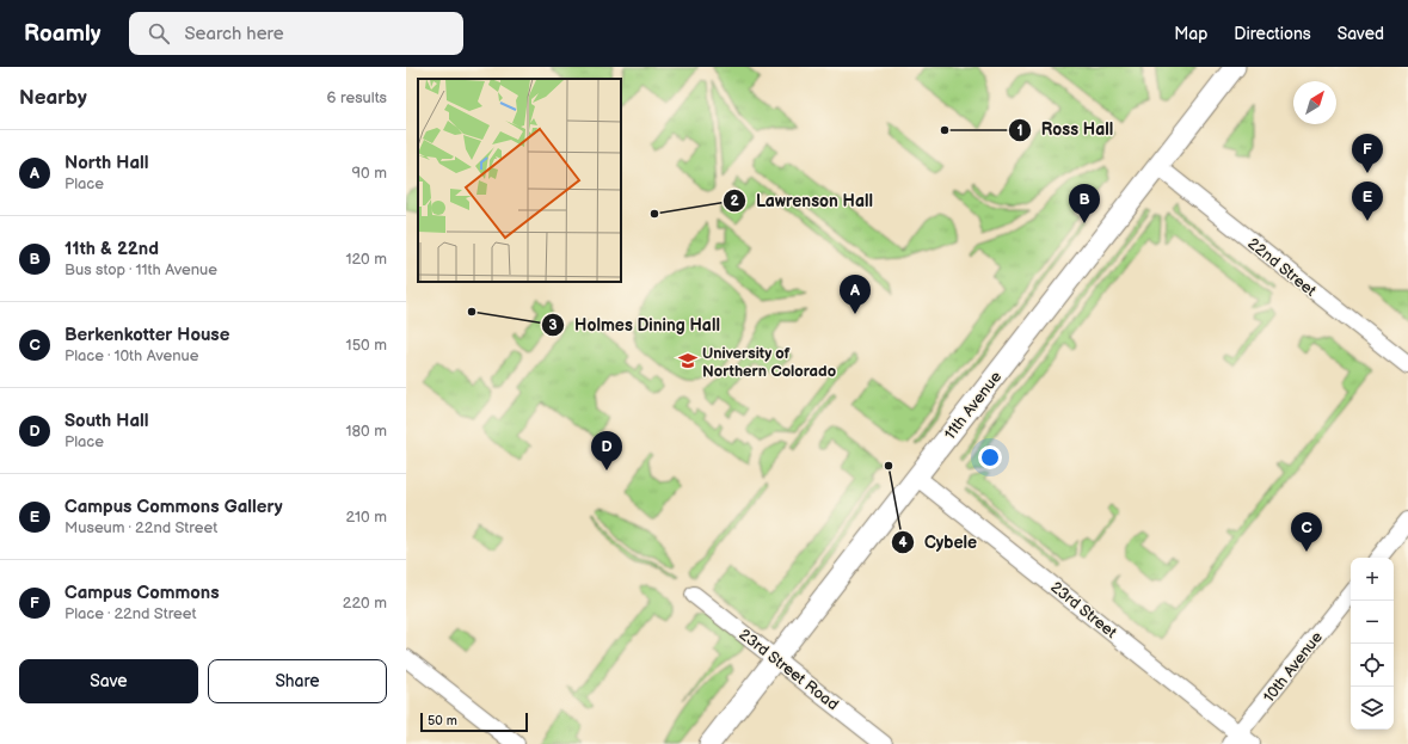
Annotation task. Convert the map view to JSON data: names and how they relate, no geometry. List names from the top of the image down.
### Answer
{
  "streets": {
    "main road": ["11th Avenue"],
    "street": [
      "22nd Street",
      "23rd Street",
      "10th Avenue",
      "23rd Street Road"
    ]
  },
  "crossings": [
    ["22nd Street", "11th Avenue"],
    ["11th Avenue", "23rd Street"],
    ["11th Avenue", "23rd Street Road"],
    ["23rd Street", "10th Avenue"]
  ],
  "places": {
    "other": [
      "Ross Hall",
      "Lawrenson Hall",
      "Holmes Dining Hall",
      "Cybele"
    ],
    "school or university": ["University of Northern Colorado"]
  },
  "scale_bar": "50 m",
  "north": "top right",
  "page": {
    "header": "Roamly",
    "search": "Search here",
    "nav": ["Map", "Directions", "Saved"],
    "heading": ["Nearby", "6 results"],
    "list": [
      {
        "mark": "A",
        "name": "North Hall",
        "note": "Place",
        "value": "90 m"
      },
      {
        "mark": "B",
        "name": "11th & 22nd",
        "note": "Bus stop · 11th Avenue",
        "value": "120 m"
      },
      {
        "mark": "C",
        "name": "Berkenkotter House",
        "note": "Place · 10th Avenue",
        "value": "150 m"
      },
      {
        "mark": "D",
        "name": "South Hall",
        "note": "Place",
        "value": "180 m"
      },
      {
        "mark": "E",
        "name": "Campus Commons Gallery",
        "note": "Museum · 22nd Street",
        "value": "210 m"
      },
      {
        "mark": "F",
        "name": "Campus Commons",
        "note": "Place · 22nd Street",
        "value": "220 m"
      }
    ],
    "pins": [
      "F",
      "E",
      "B",
      "A",
      "D",
      "C"
    ],
    "map_buttons": ["+", "−"],
    "buttons": ["Save", "Share"],
    "scale": "50 m"
  }
}
